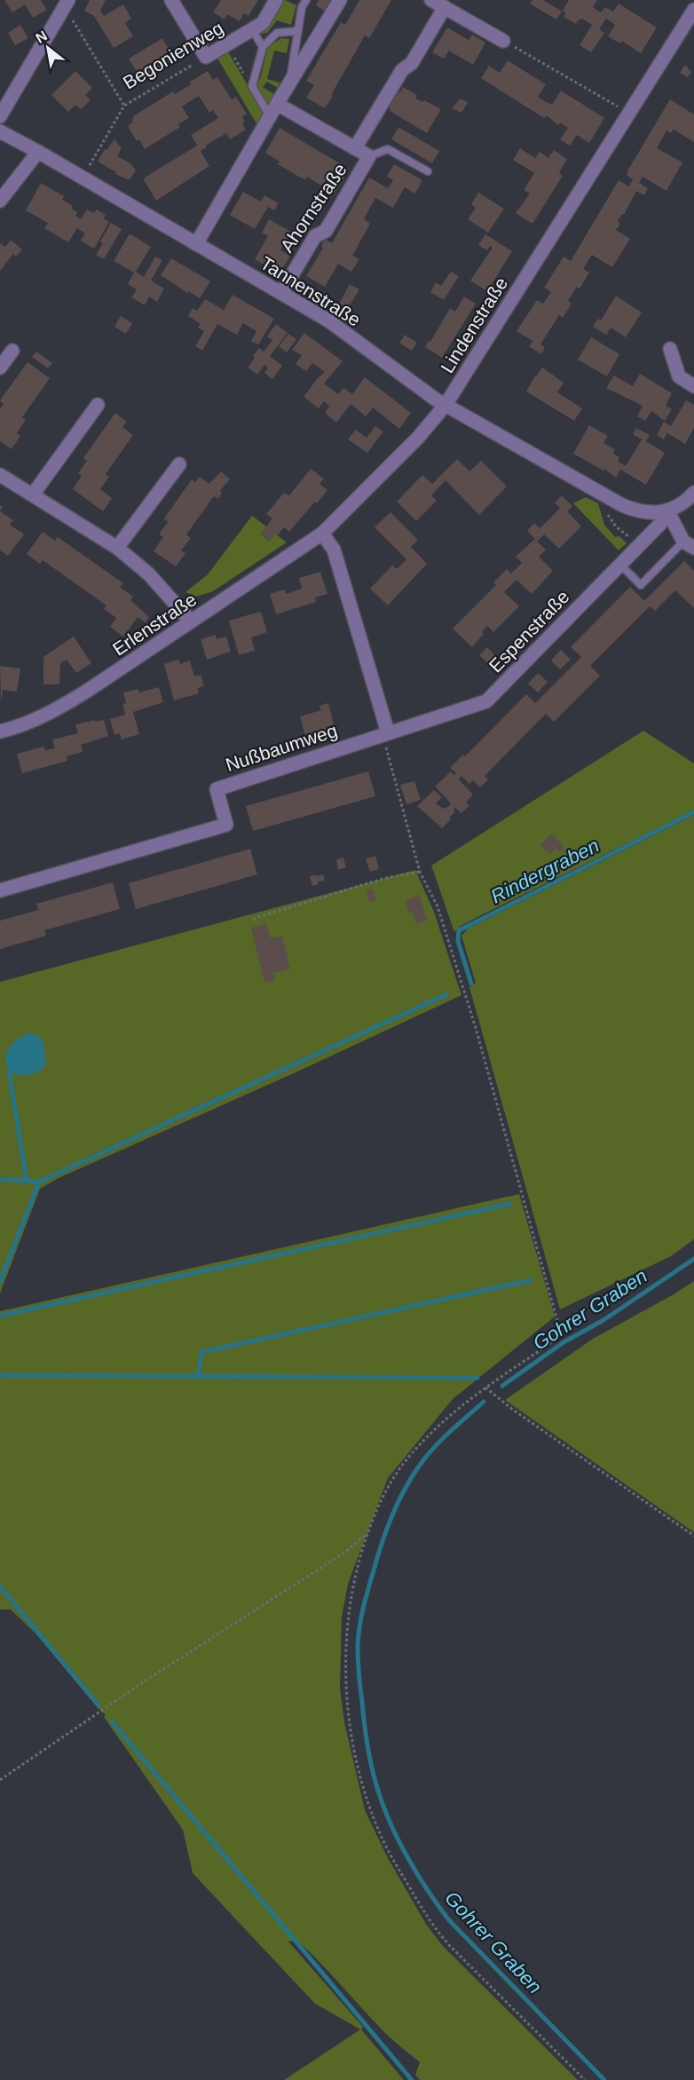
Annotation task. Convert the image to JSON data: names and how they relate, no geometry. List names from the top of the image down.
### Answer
{
  "streets": {
    "street": [
      "Begonienweg",
      "Ahornstraße",
      "Tannenstraße",
      "Lindenstraße",
      "Erlenstraße",
      "Espenstraße",
      "Nußbaumweg"
    ]
  },
  "crossings": [
    ["Begonienweg", "Tannenstraße"],
    ["Ahornstraße", "Tannenstraße"],
    ["Tannenstraße", "Lindenstraße"],
    ["Tannenstraße", "Espenstraße"],
    ["Lindenstraße", "Erlenstraße"],
    ["Espenstraße", "Nußbaumweg"]
  ],
  "water": ["Rindergraben", "Gohrer Graben"],
  "north": "top left"
}
